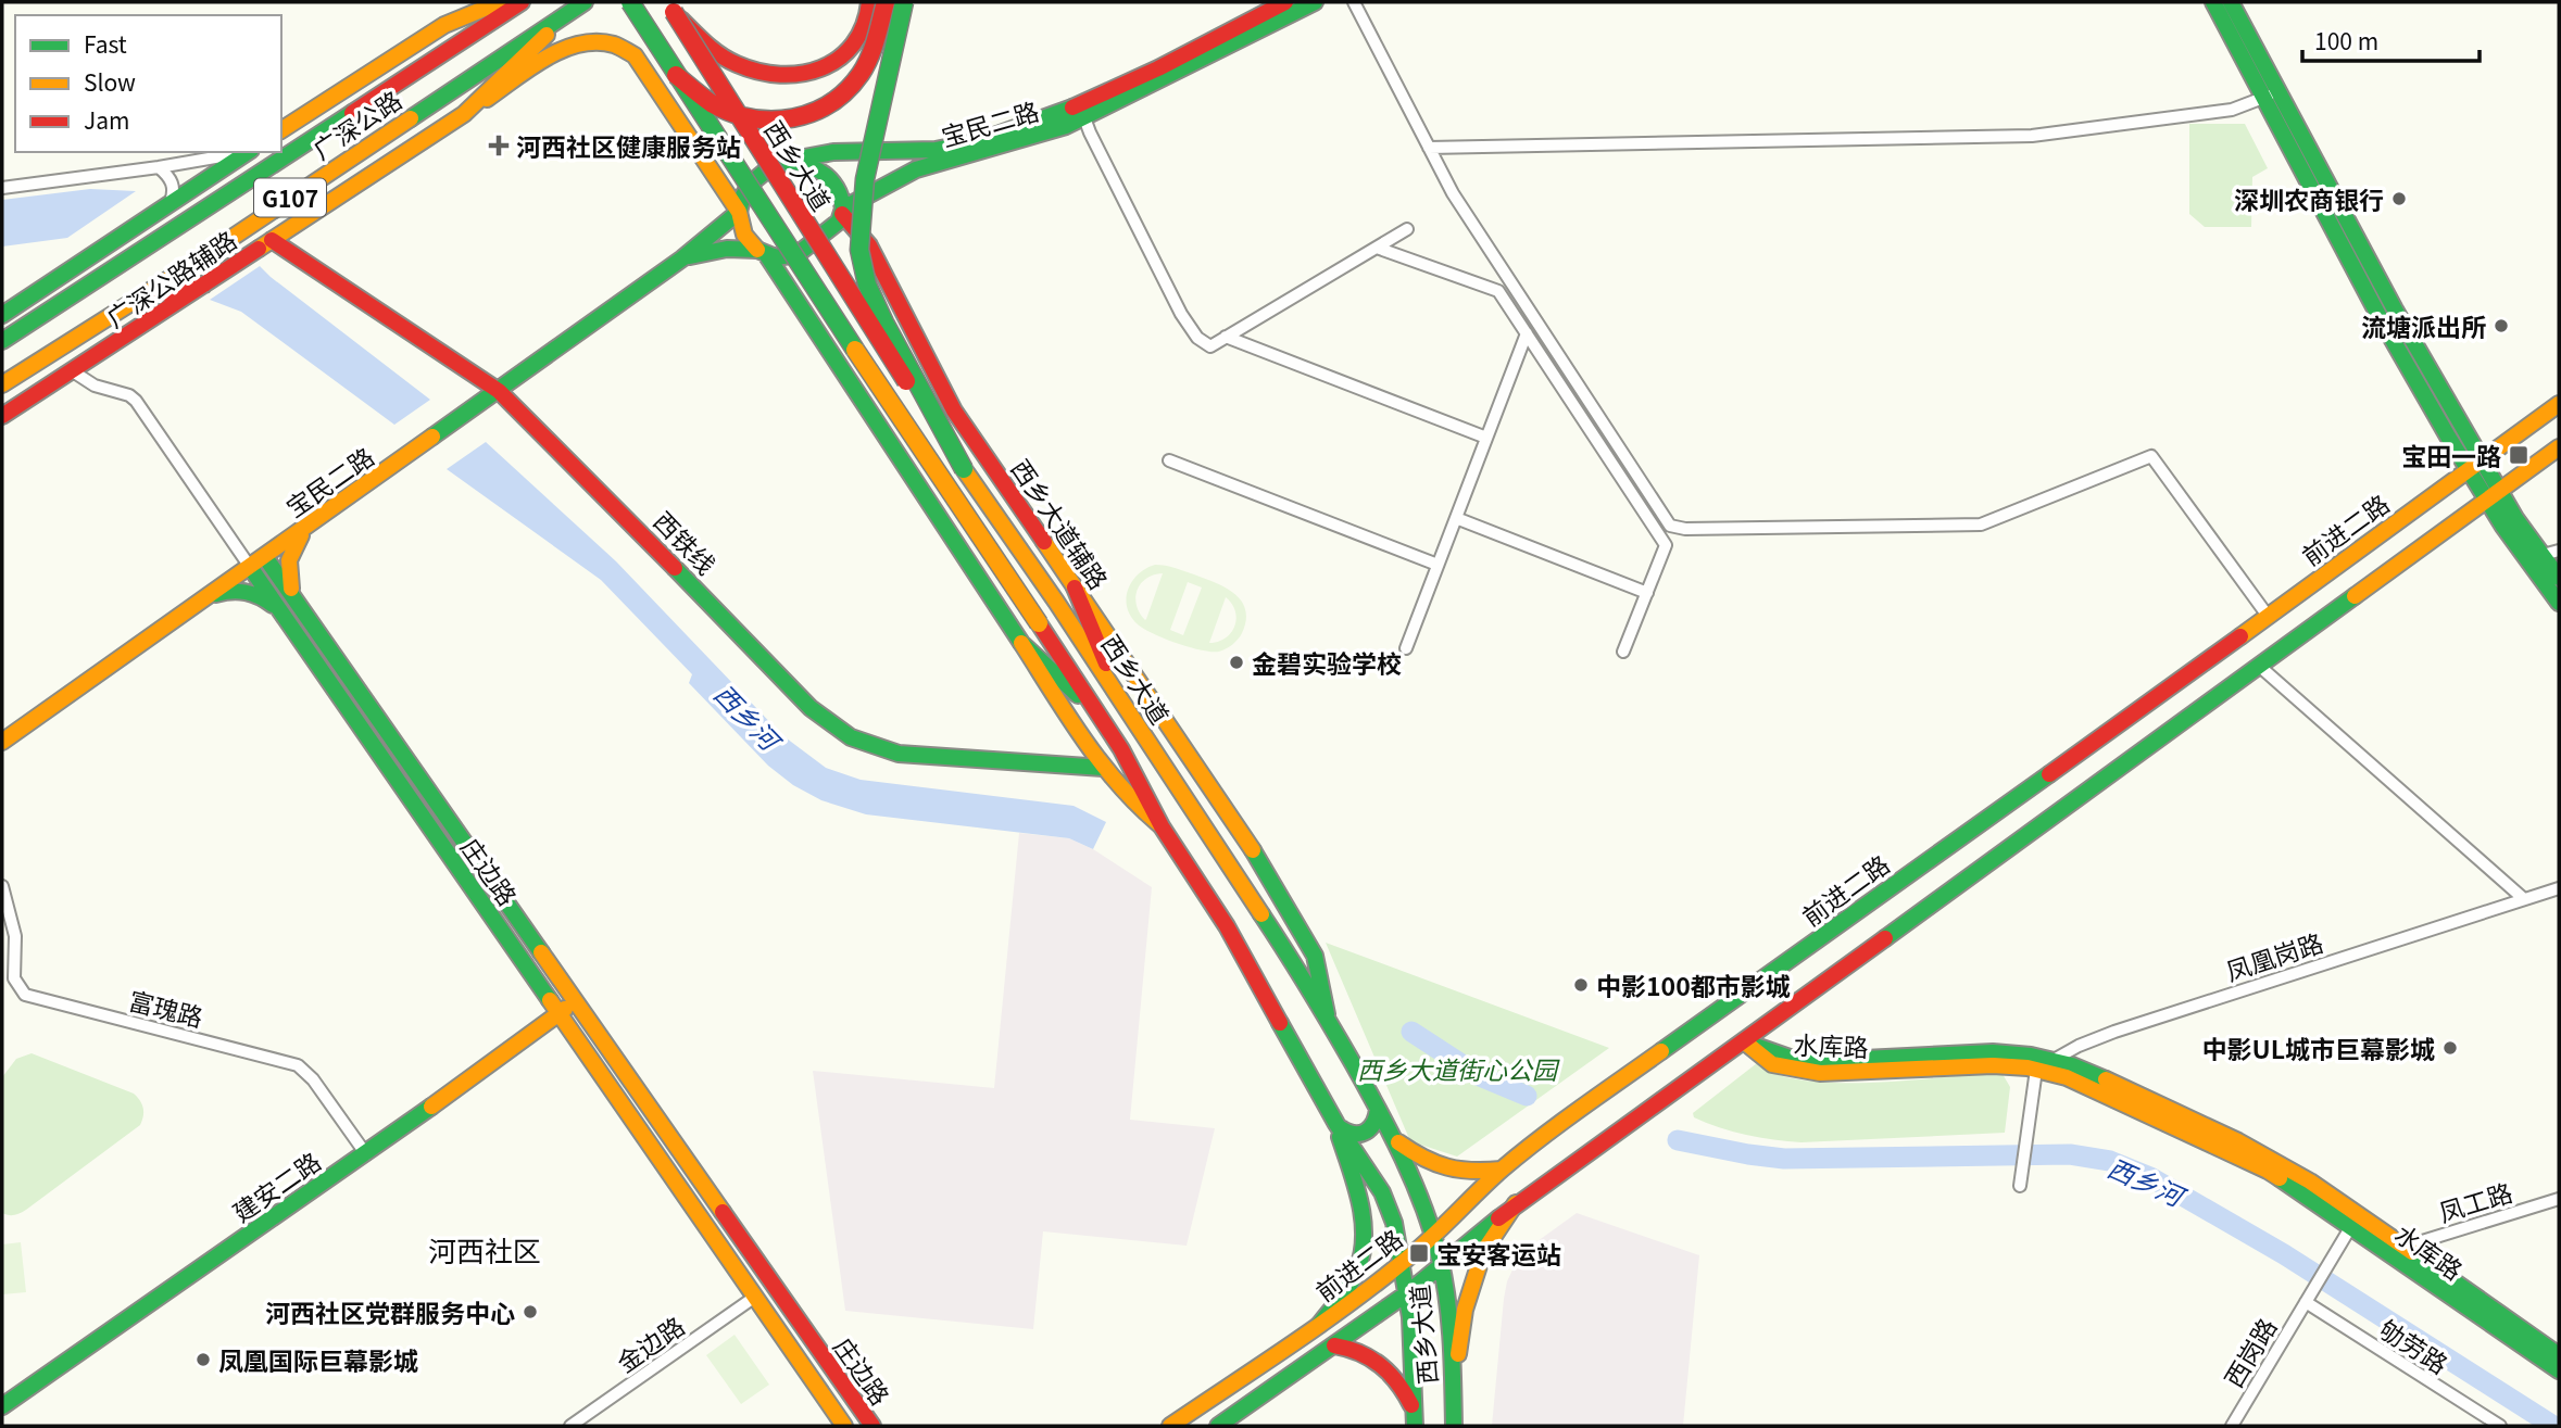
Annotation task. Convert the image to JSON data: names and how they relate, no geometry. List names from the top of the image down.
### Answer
{
  "streets": {
    "main road": [
      "宝民二路",
      "广深公路",
      "西乡大道",
      "G107",
      "广深公路辅路",
      "西乡大道辅路",
      "前进二路",
      "西铁线",
      "庄边路",
      "水库路",
      "建安二路"
    ],
    "street": [
      "凤凰岗路",
      "富瑰路",
      "凤工路",
      "金边路",
      "劬劳路",
      "西岗路"
    ]
  },
  "crossings": [
    ["宝民二路", "西乡大道辅路"],
    ["宝民二路", "西铁线"],
    ["宝民二路", "庄边路"],
    ["广深公路", "广深公路辅路"],
    ["西乡大道", "西乡大道辅路"],
    ["西乡大道", "前进二路"],
    ["广深公路辅路", "西铁线"],
    ["广深公路辅路", "庄边路"],
    ["前进二路", "水库路"],
    ["庄边路", "建安二路"],
    ["庄边路", "金边路"],
    ["凤凰岗路", "水库路"],
    ["富瑰路", "建安二路"],
    ["水库路", "凤工路"],
    ["水库路", "西岗路"],
    ["劬劳路", "西岗路"]
  ],
  "districts": ["河西社区"],
  "water": ["西乡河"],
  "parks": ["西乡大道街心公园"],
  "places": {
    "health": ["河西社区健康服务站"],
    "other": [
      "深圳农商银行",
      "流塘派出所",
      "金碧实验学校",
      "中影100都市影城",
      "中影UL城市巨幕影城",
      "河西社区党群服务中心",
      "凤凰国际巨幕影城"
    ],
    "transit": ["宝田一路", "宝安客运站"]
  },
  "legend": ["Fast", "Slow", "Jam"],
  "scale_bar": "100 m"
}
